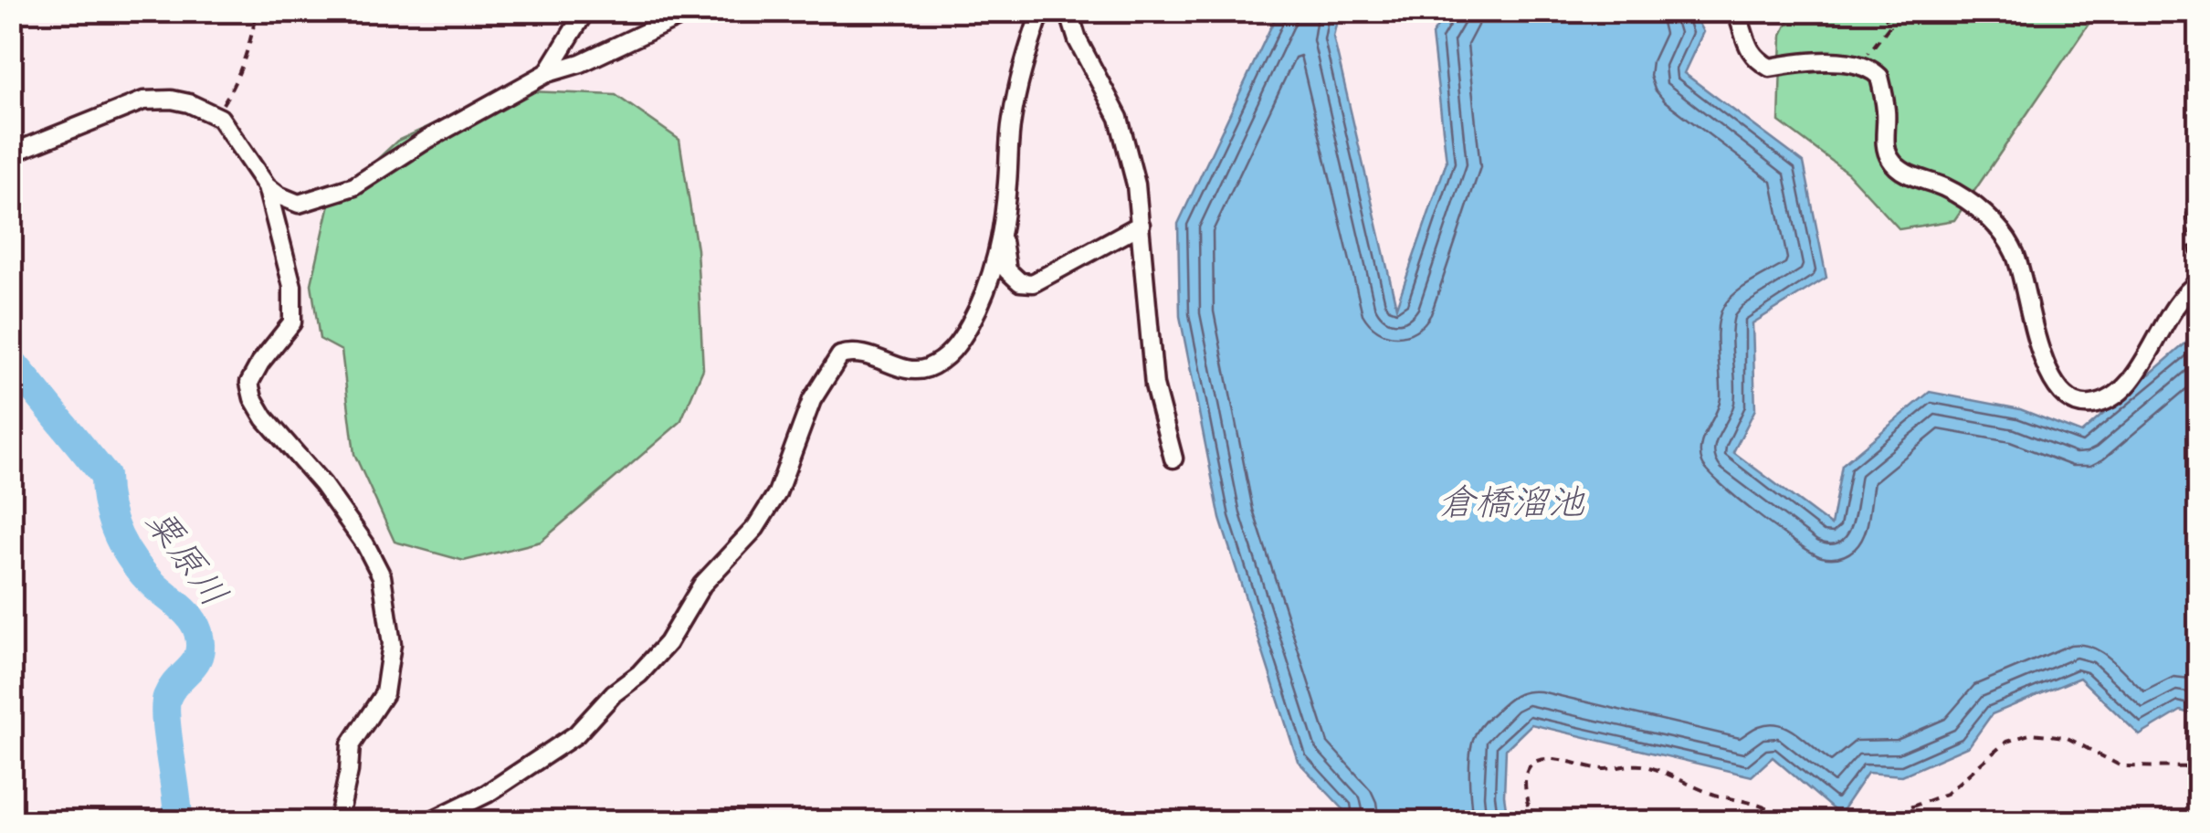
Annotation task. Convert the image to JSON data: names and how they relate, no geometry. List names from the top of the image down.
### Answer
{
  "water": ["倉橋溜池", "粟原川"]
}
